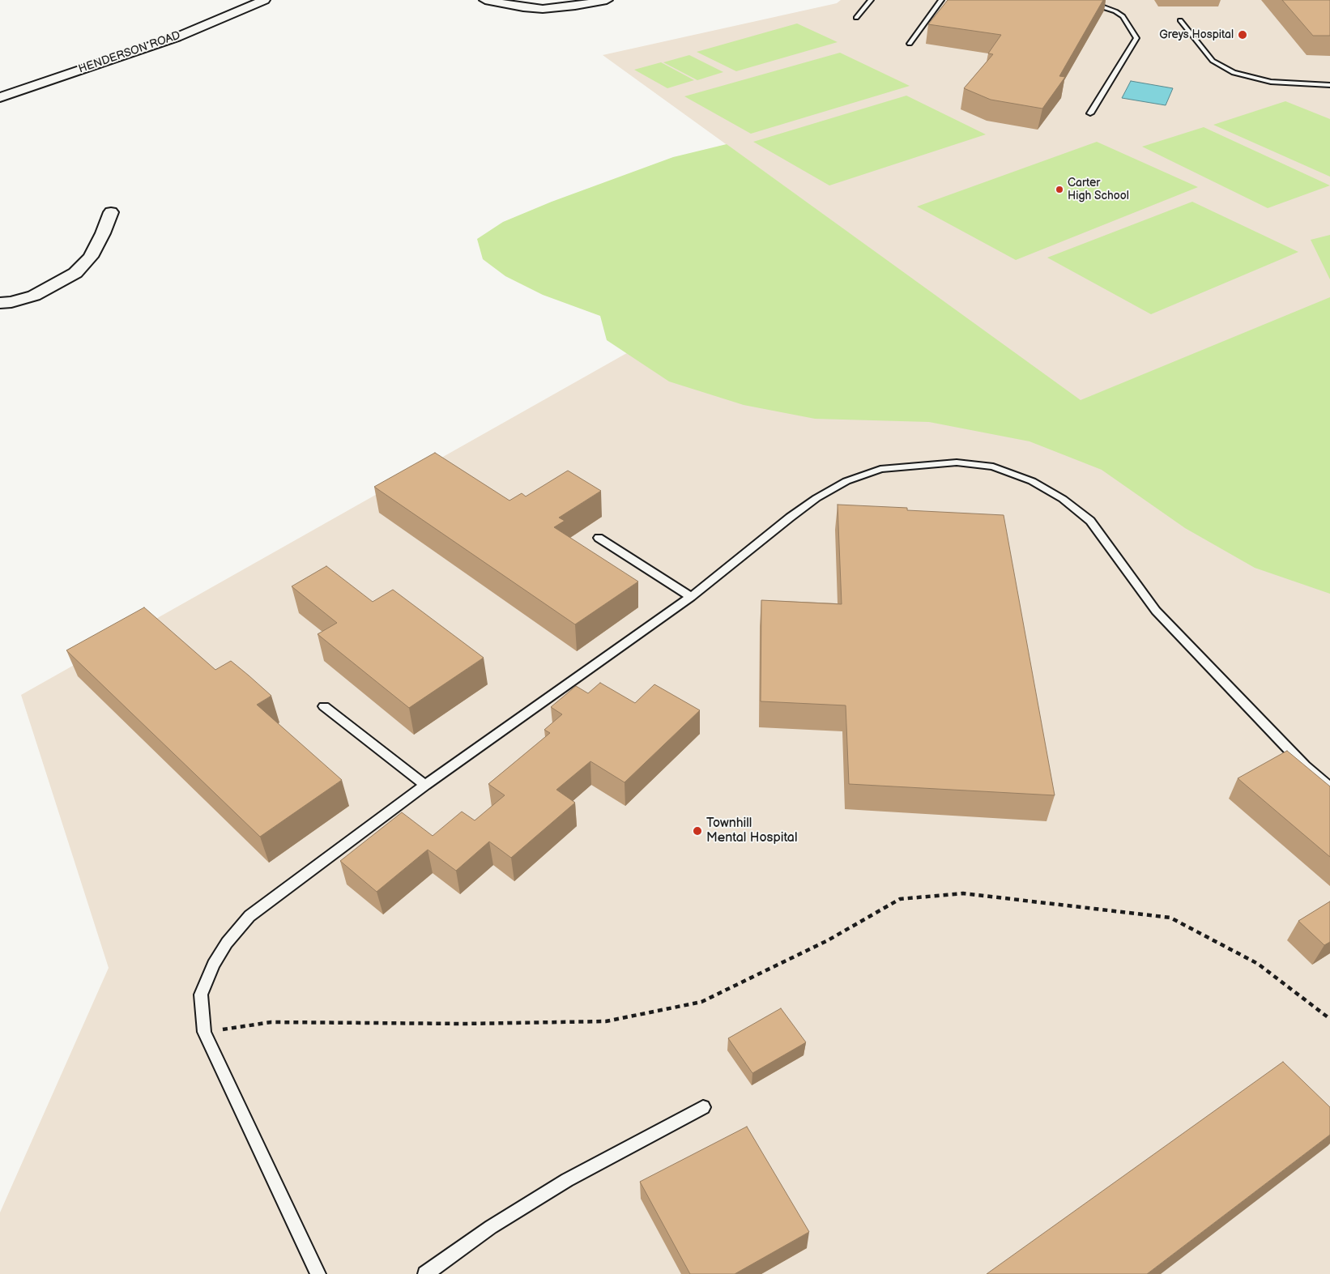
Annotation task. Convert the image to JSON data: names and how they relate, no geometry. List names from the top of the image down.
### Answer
{
  "streets": {
    "street": ["HENDERSON ROAD"]
  },
  "places": ["Greys Hospital", "Carter High School", "Townhill Mental Hospital"]
}
